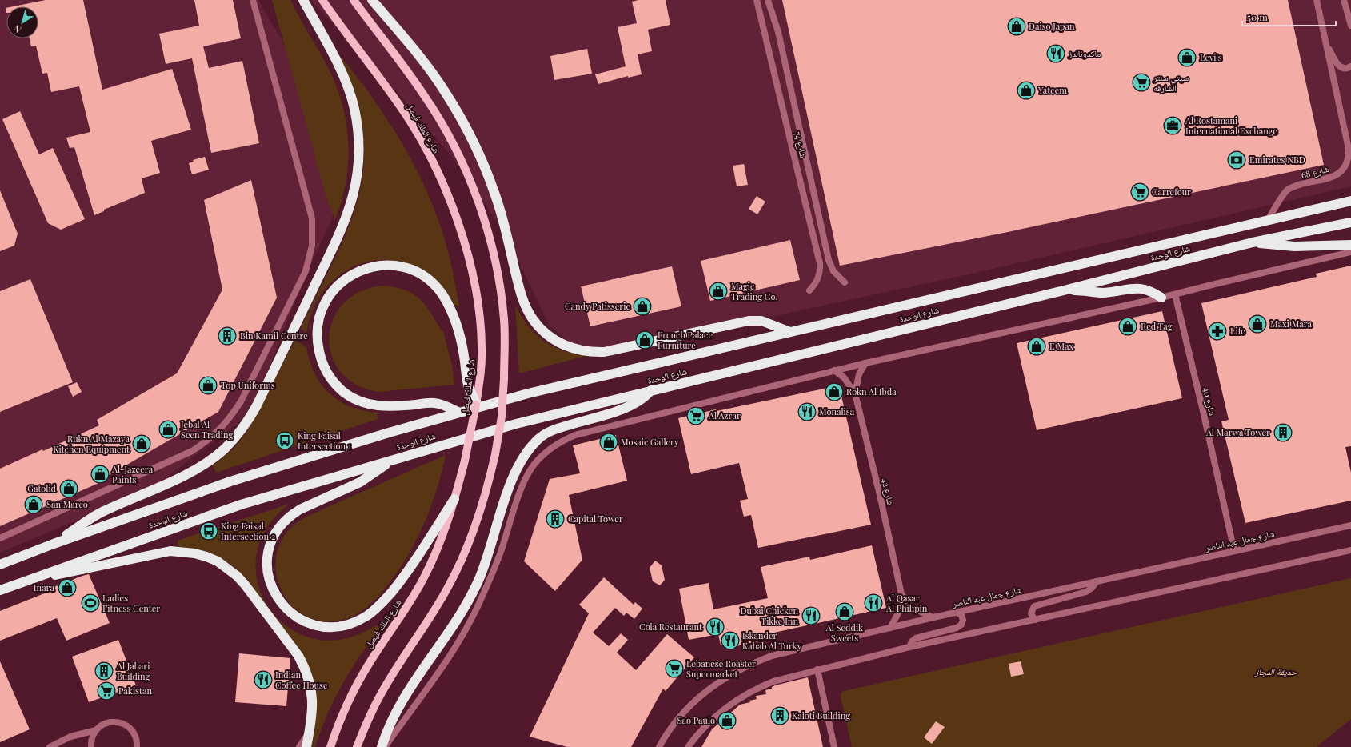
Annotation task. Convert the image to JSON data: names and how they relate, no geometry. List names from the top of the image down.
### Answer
{
  "streets": {
    "highway": ["شارع الوحدة"],
    "main road": ["شارع الملك فيصل"],
    "street": [
      "شارع 74",
      "شارع 68",
      "شارع 40",
      "شارع 42",
      "شارع جمال عبد الناصر"
    ]
  },
  "crossings": [
    ["شارع 68", "شارع الوحدة"],
    ["شارع 40", "شارع جمال عبد الناصر"],
    ["شارع 42", "شارع جمال عبد الناصر"]
  ],
  "parks": ["حديقة المجاز"],
  "places": {
    "shop": [
      "Daiso Japan",
      "Levi's",
      "Yateem",
      "Magic Trading Co.",
      "Candy Patisserie",
      "Maxi Mara",
      "Red Tag",
      "French Palace Furniture",
      "E Max",
      "Top Uniforms",
      "Rokn Al Ibda",
      "Jebal Al Seen Trading",
      "Mosaic Gallery",
      "Rukn Al Mazaya Kitchen Equipment",
      "Al-Jazeera Paints",
      "Gatolid",
      "San Marco",
      "Inara",
      "Al Seddik Sweets",
      "Sao Paulo"
    ],
    "restaurant": [
      "ماكدونالدز",
      "Monalisa",
      "Al Qasar Al Philipin",
      "Dubai Chicken Tikke Inn",
      "Cola Restaurant",
      "Iskander Kabab Al Turky",
      "Indian Coffee House"
    ],
    "supermarket": [
      "سيتي سنتر الشارقه",
      "Carrefour",
      "Al Azrar",
      "Lebanese Roaster Supermarket",
      "Pakistan"
    ],
    "office": ["Al Rostamani International Exchange"],
    "bank": ["Emirates NBD"],
    "pharmacy": ["Life"],
    "building": [
      "Bin Kamil Centre",
      "Al Marwa Tower",
      "Capital Tower",
      "Al Jabari Building",
      "Kaloti Building"
    ],
    "bus stop": ["King Faisal Intersection 1", "King Faisal Intersection 2"],
    "sports": ["Ladies Fitness Center"]
  },
  "scale_bar": "50 m",
  "north": "bottom left"
}
